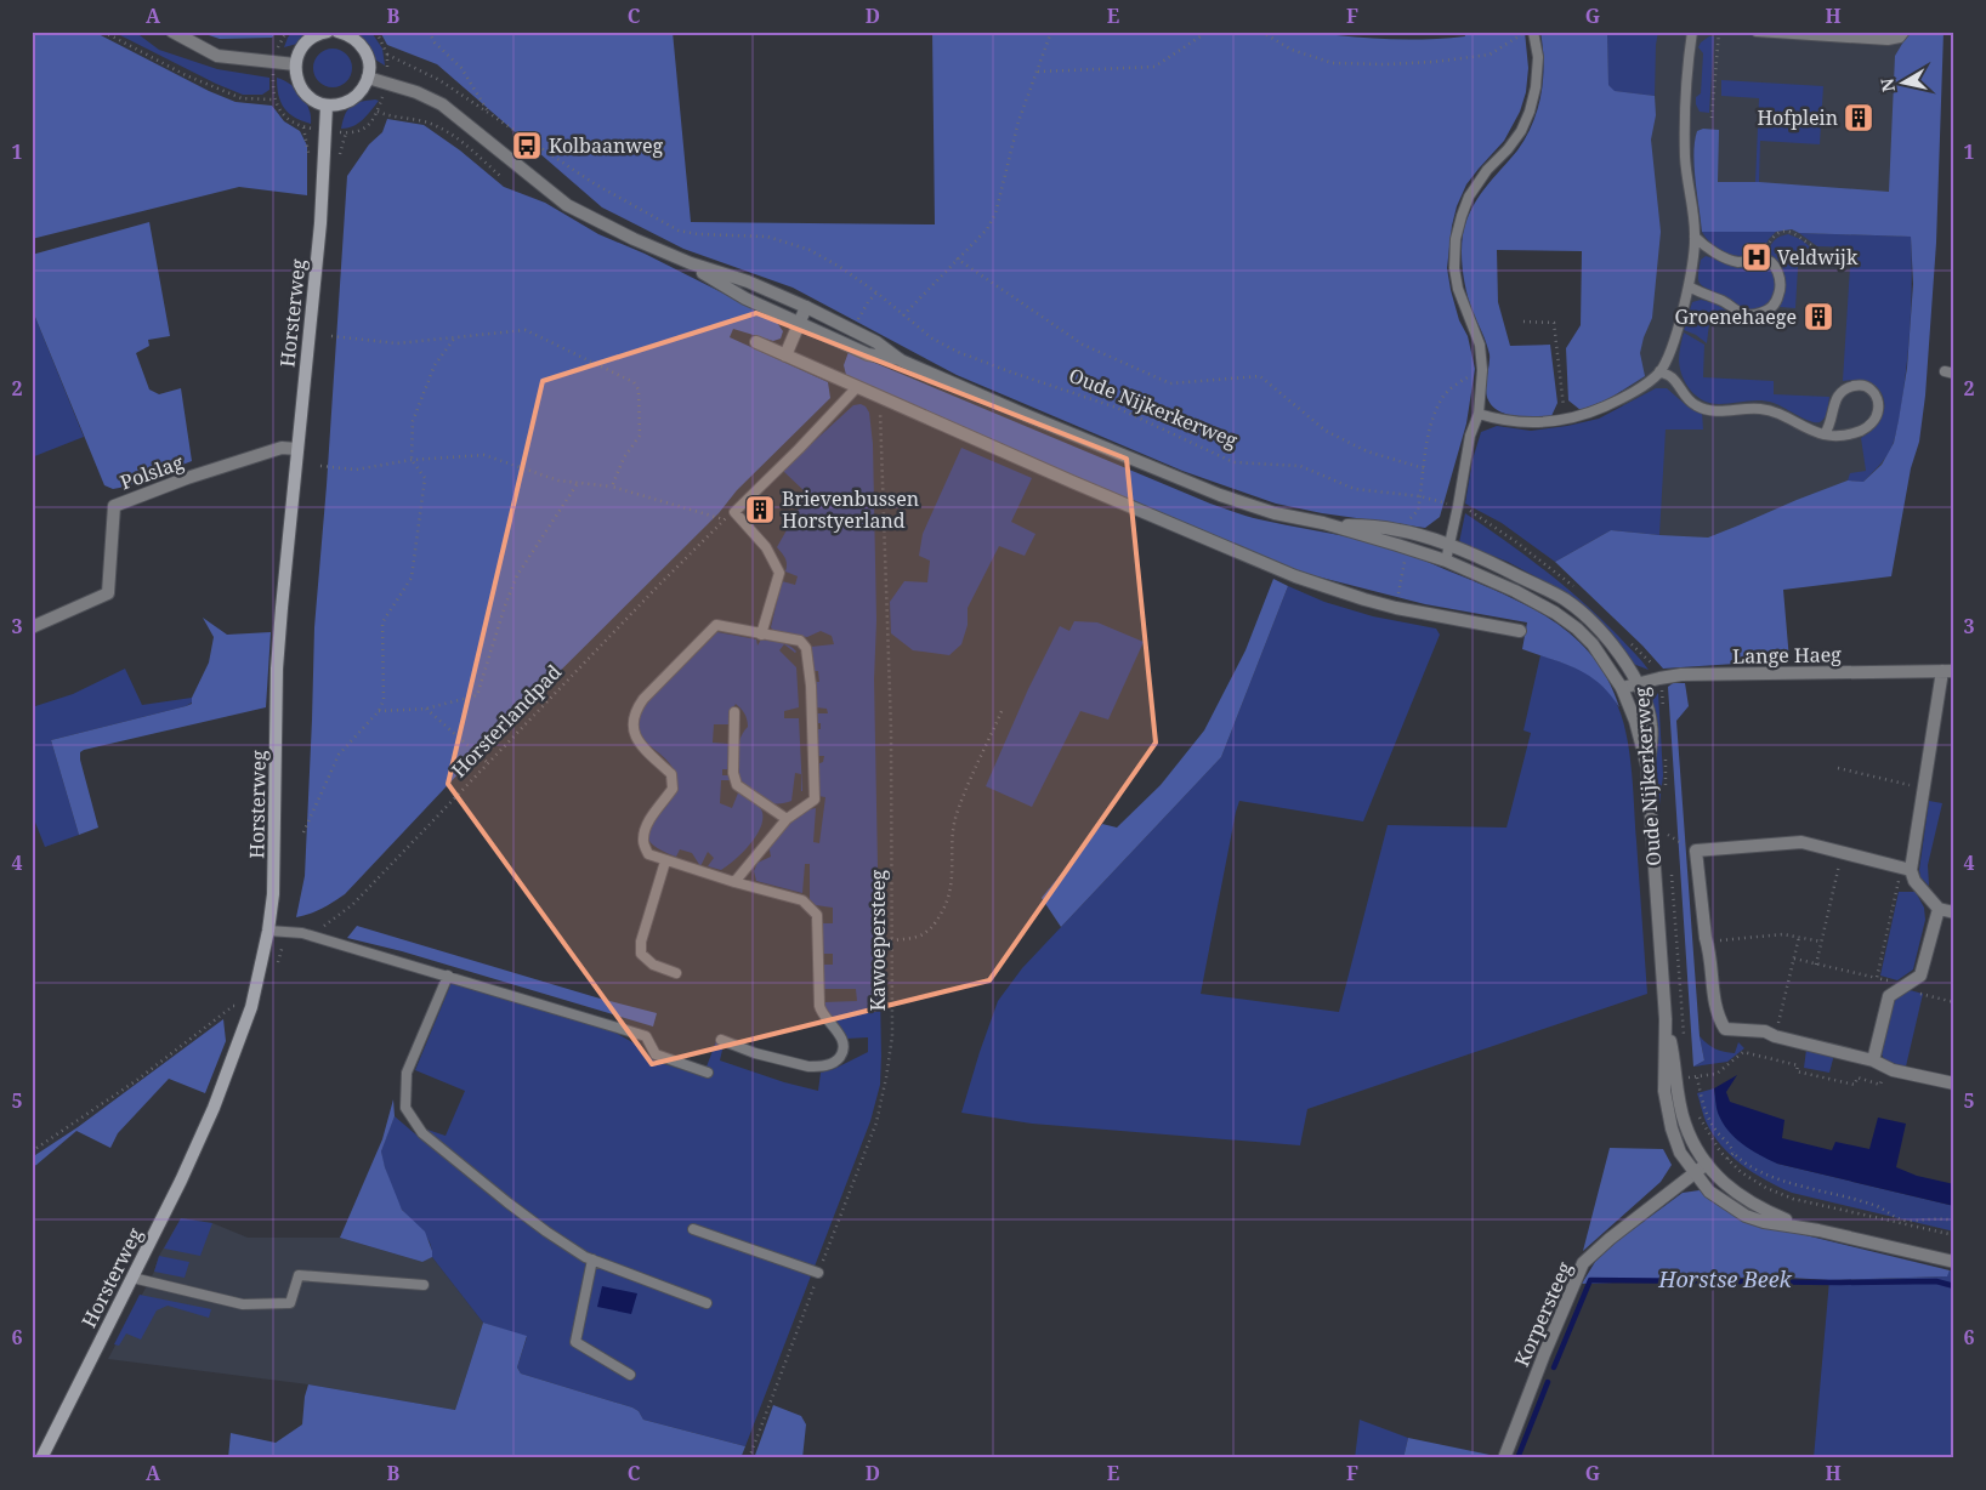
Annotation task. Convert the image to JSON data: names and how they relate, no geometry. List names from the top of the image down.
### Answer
{
  "streets": {
    "main road": ["Horsterweg"],
    "street": [
      "Oude Nijkerkerweg",
      "Polslag",
      "Lange Haeg",
      "Korpersteeg"
    ],
    "path": ["Horsterlandpad", "Kawoepersteeg"]
  },
  "crossings": [
    ["Horsterweg", "Polslag"],
    ["Oude Nijkerkerweg", "Lange Haeg"],
    ["Oude Nijkerkerweg", "Korpersteeg"]
  ],
  "water": ["Horstse Beek"],
  "places": {
    "building": ["Hofplein", "Groenehaege", "Brievenbussen Horstyerland"],
    "bus stop": ["Kolbaanweg"],
    "hospital": ["Veldwijk"]
  },
  "north": "left",
  "grid": {
    "columns": [
      "A",
      "B",
      "C",
      "D",
      "E",
      "F",
      "G",
      "H"
    ],
    "rows": [
      "1",
      "2",
      "3",
      "4",
      "5",
      "6"
    ]
  }
}
